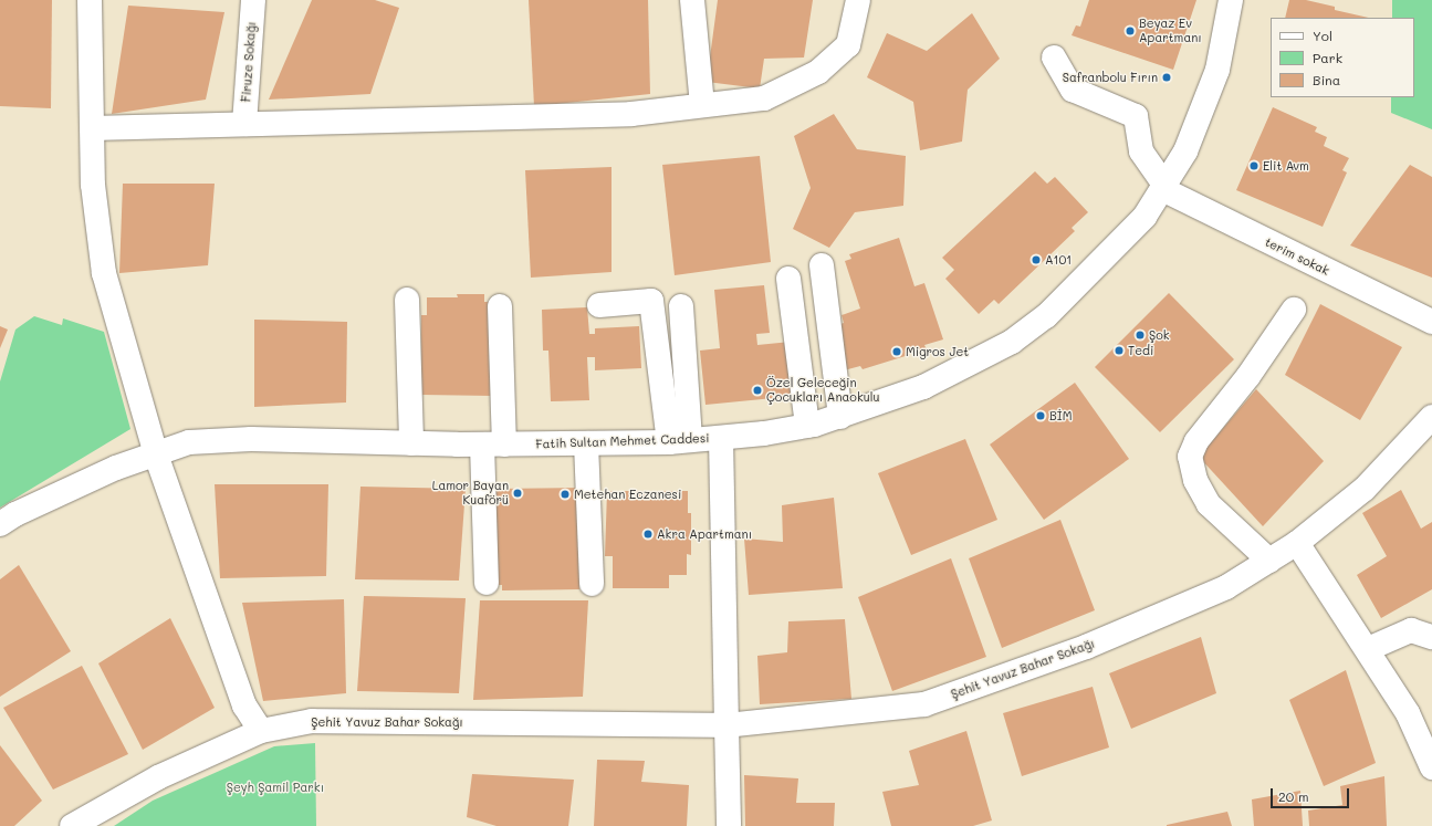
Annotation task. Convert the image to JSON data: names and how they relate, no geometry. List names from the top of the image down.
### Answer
{
  "streets": {
    "street": [
      "Firuze Sokağı",
      "terim sokak",
      "Fatih Sultan Mehmet Caddesi",
      "Şehit Yavuz Bahar Sokağı"
    ]
  },
  "crossings": [
    ["terim sokak", "Fatih Sultan Mehmet Caddesi"]
  ],
  "parks": ["Şeyh Şamil Parkı"],
  "places": [
    "Beyaz Ev Apartmanı",
    "Safranbolu Fırın",
    "Elit Avm",
    "A101",
    "Şok",
    "Tedi",
    "Migros Jet",
    "Özel Geleceğin Çocukları Anaokulu",
    "BİM",
    "Lamor Bayan Kuaförü",
    "Metehan Eczanesi",
    "Akra Apartmanı"
  ],
  "legend": ["Yol", "Park", "Bina"],
  "scale_bar": "20 m"
}
